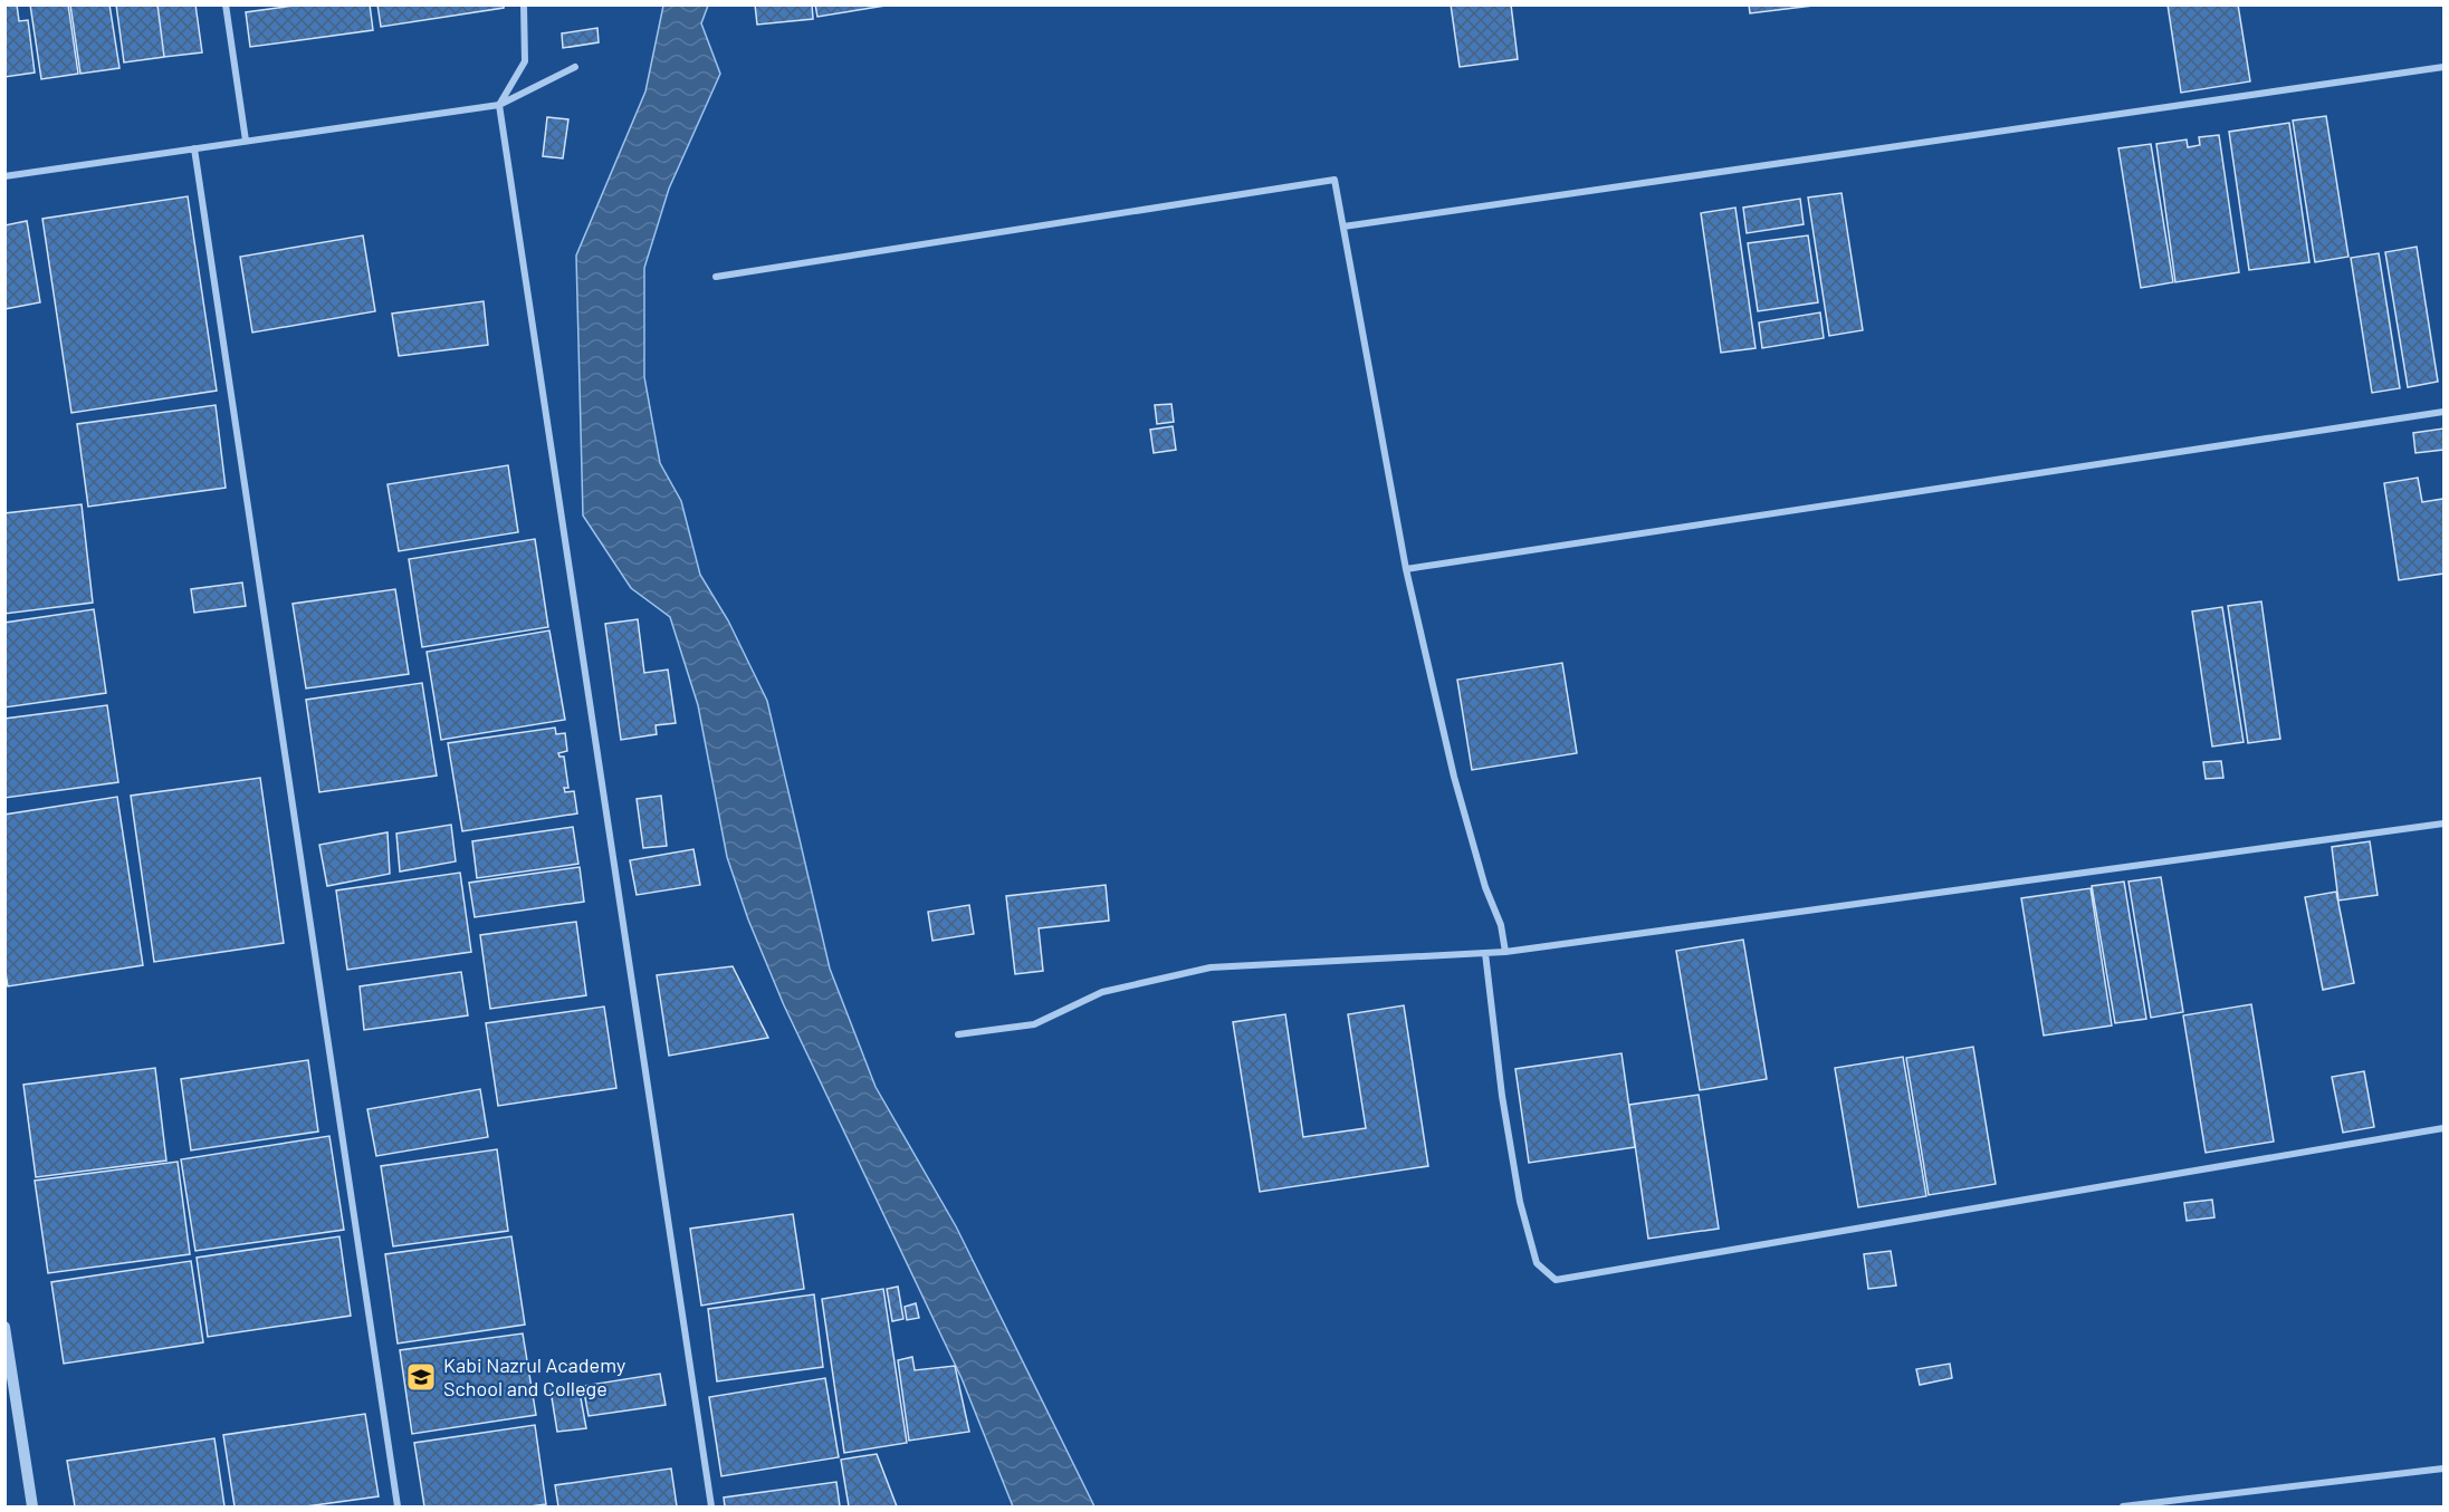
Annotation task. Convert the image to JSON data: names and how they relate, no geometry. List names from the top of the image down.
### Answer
{
  "places": {
    "school or university": ["Kabi Nazrul Academy School and College"]
  }
}
